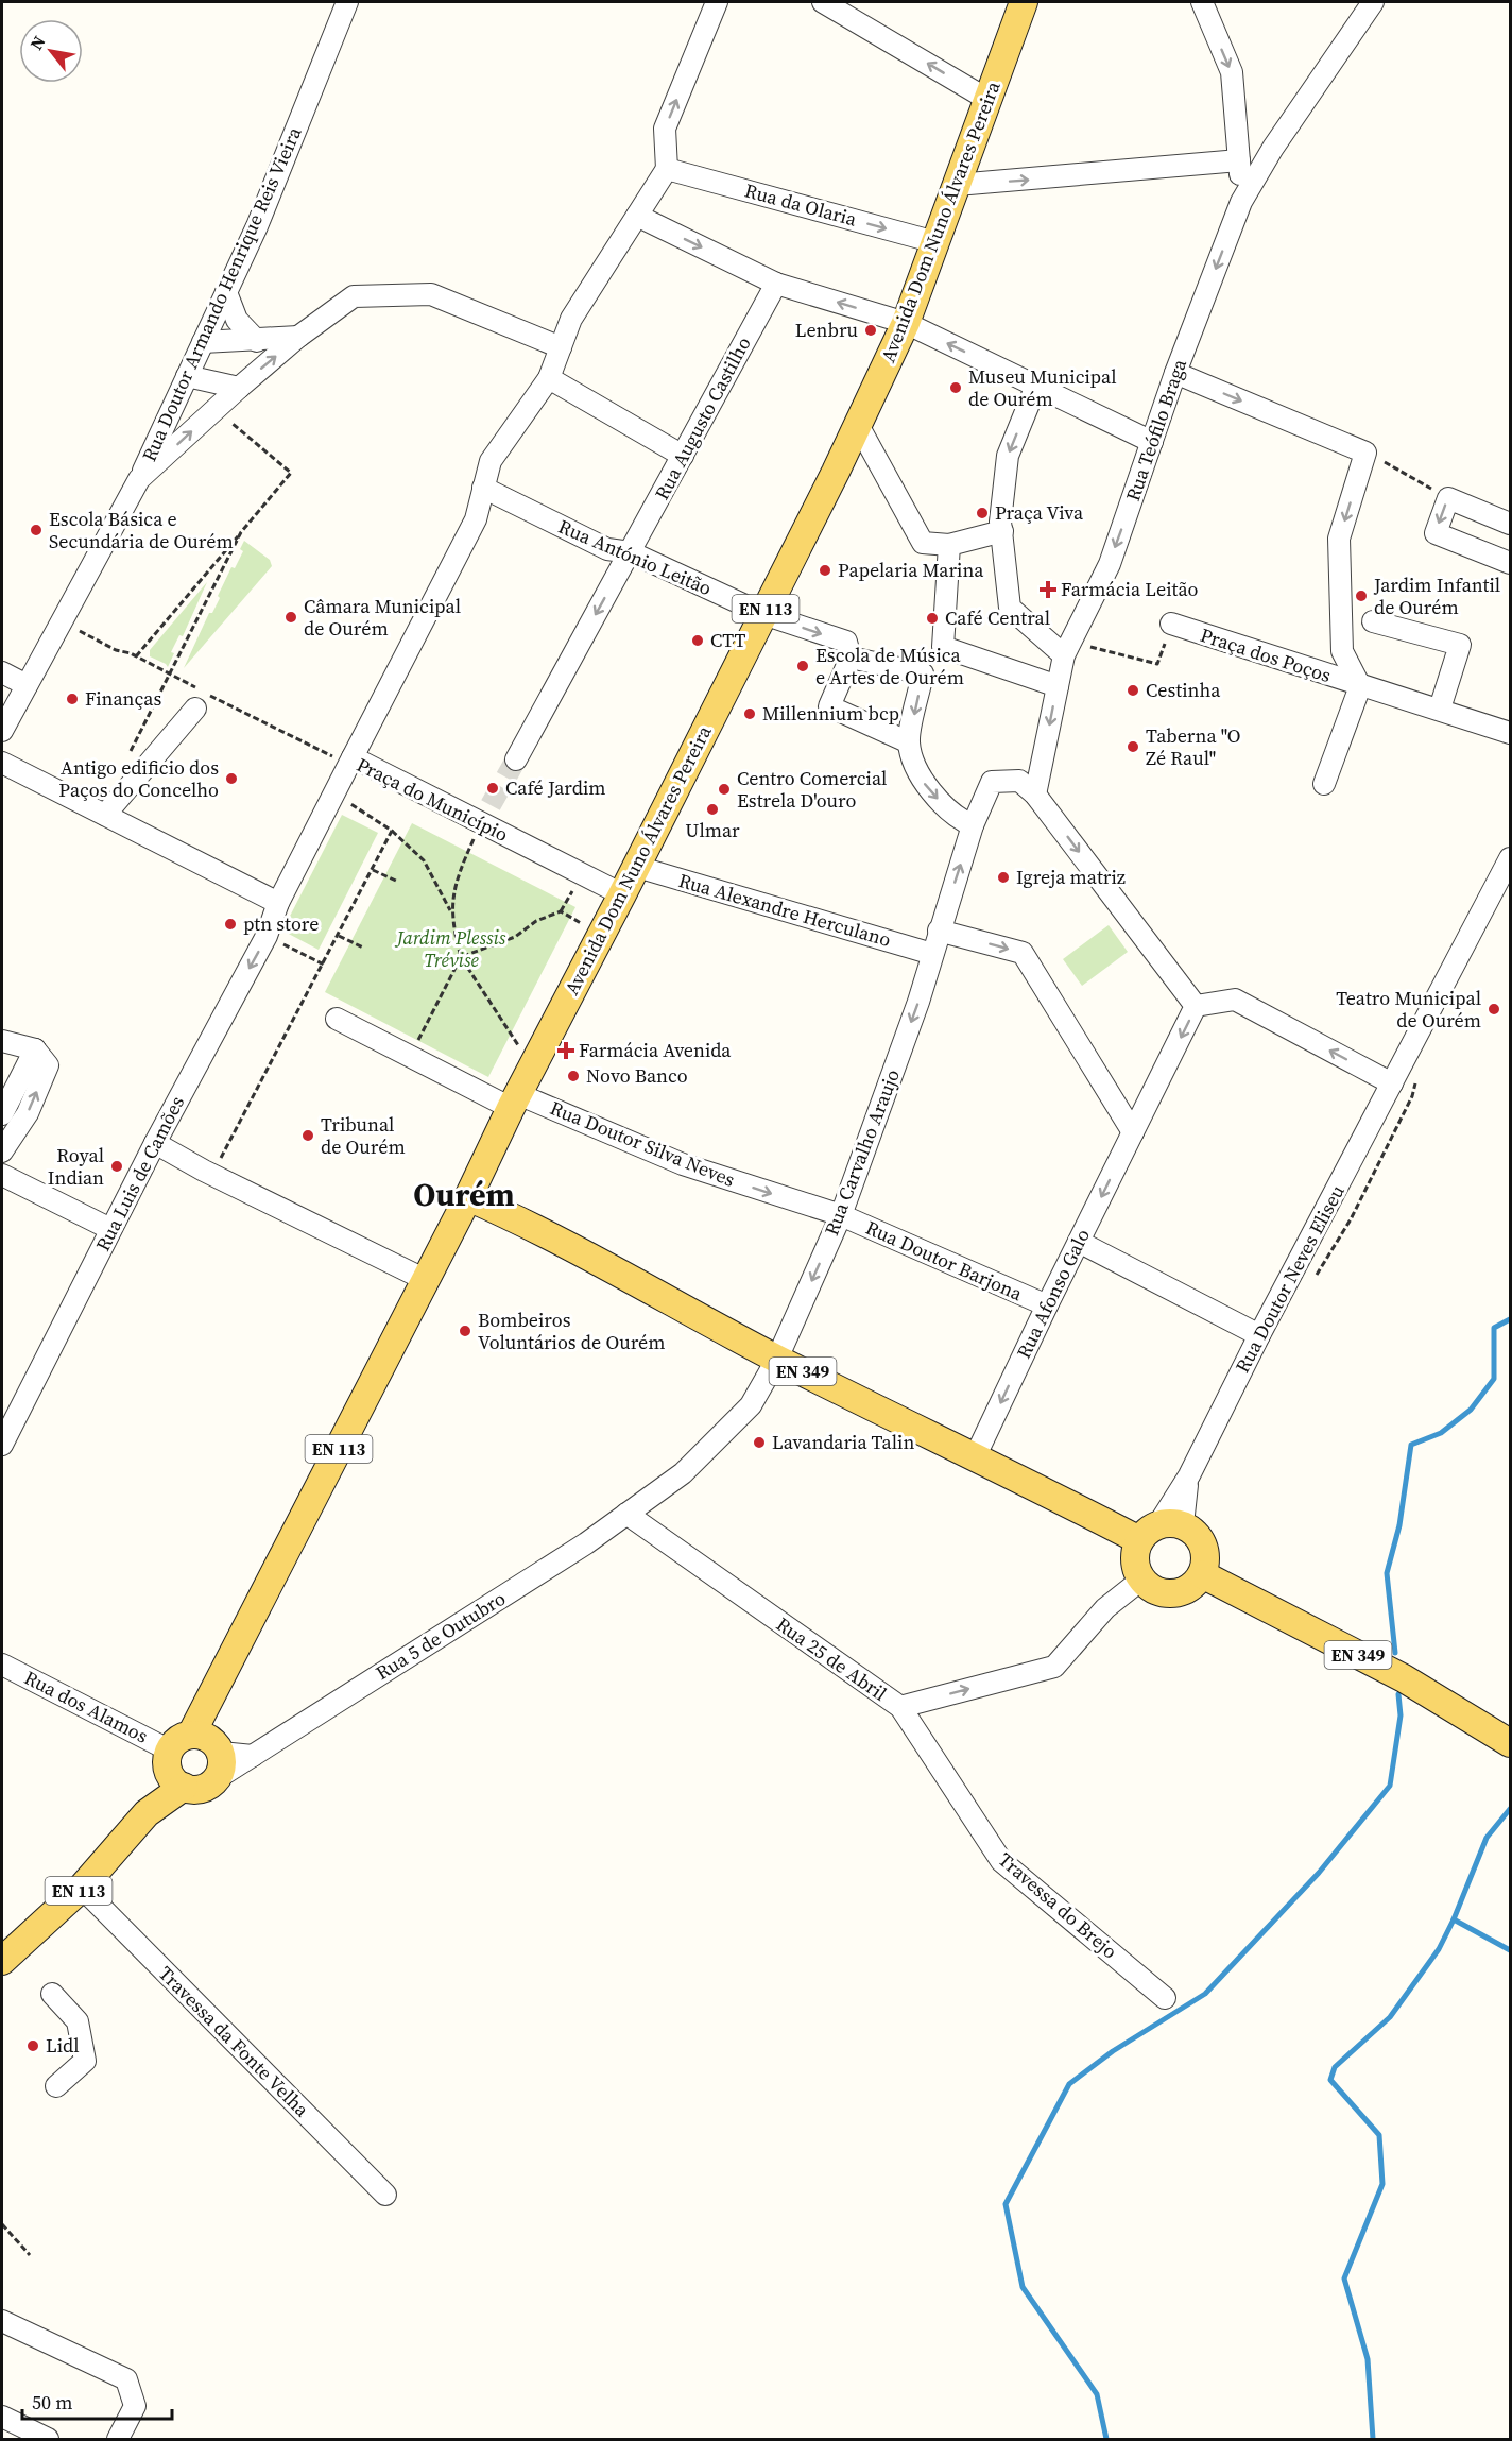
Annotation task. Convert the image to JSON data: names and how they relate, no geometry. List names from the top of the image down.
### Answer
{
  "streets": {
    "main road": ["Avenida Dom Nuno Álvares Pereira", "EN 113", "EN 349"],
    "street": [
      "Rua da Olaria",
      "Rua Doutor Armando Henrique Reis Vieira",
      "Rua Augusto Castilho",
      "Rua Teófilo Braga",
      "Rua António Leitão",
      "Praça dos Poços",
      "Praça do Município",
      "Rua Alexandre Herculano",
      "Rua Doutor Silva Neves",
      "Rua Carvalho Araujo",
      "Rua Luis de Camões",
      "Rua Doutor Barjona",
      "Rua Doutor Neves Eliseu",
      "Rua Afonso Galo",
      "Rua 5 de Outubro",
      "Rua 25 de Abril",
      "Rua dos Alamos",
      "Travessa do Brejo",
      "Travessa da Fonte Velha"
    ]
  },
  "crossings": [
    ["Rua da Olaria", "Avenida Dom Nuno Álvares Pereira"],
    ["Avenida Dom Nuno Álvares Pereira", "Rua António Leitão"],
    ["Avenida Dom Nuno Álvares Pereira", "EN 113"],
    ["Avenida Dom Nuno Álvares Pereira", "Praça do Município"],
    ["Avenida Dom Nuno Álvares Pereira", "Rua Alexandre Herculano"],
    ["Avenida Dom Nuno Álvares Pereira", "Rua Doutor Silva Neves"],
    ["Avenida Dom Nuno Álvares Pereira", "EN 349"],
    ["Avenida Dom Nuno Álvares Pereira", "Rua dos Alamos"],
    ["Rua Augusto Castilho", "Rua António Leitão"],
    ["Rua Teófilo Braga", "Rua Carvalho Araujo"],
    ["EN 113", "Rua dos Alamos"],
    ["EN 113", "Travessa da Fonte Velha"],
    ["Praça do Município", "Rua Luis de Camões"],
    ["Rua Alexandre Herculano", "Rua Carvalho Araujo"],
    ["Rua Doutor Silva Neves", "Rua Carvalho Araujo"],
    ["Rua Doutor Silva Neves", "Rua Doutor Barjona"],
    ["Rua Carvalho Araujo", "Rua Doutor Barjona"],
    ["Rua Carvalho Araujo", "EN 349"],
    ["Rua Carvalho Araujo", "Rua 5 de Outubro"],
    ["Rua Carvalho Araujo", "Rua 25 de Abril"],
    ["Rua Doutor Barjona", "Rua Afonso Galo"],
    ["Rua Doutor Neves Eliseu", "EN 349"],
    ["Rua Doutor Neves Eliseu", "Rua 25 de Abril"],
    ["Rua Afonso Galo", "EN 349"],
    ["EN 349", "Rua 25 de Abril"],
    ["Rua 5 de Outubro", "Rua 25 de Abril"],
    ["Rua 25 de Abril", "Travessa do Brejo"]
  ],
  "one_way": [
    "Rua Doutor Silva Neves",
    "Rua Luis de Camões",
    "Rua Afonso Galo",
    "Rua 25 de Abril"
  ],
  "districts": ["Ourém"],
  "parks": ["Jardim Plessis Trévise"],
  "places": {
    "other": [
      "Lenbru",
      "Museu Municipal de Ourém",
      "Praça Viva",
      "Escola Básica e Secundária de Ourém",
      "Papelaria Marina",
      "Jardim Infantil de Ourém",
      "Câmara Municipal de Ourém",
      "Café Central",
      "CTT",
      "Escola de Música e Artes de Ourém",
      "Cestinha",
      "Finanças",
      "Millennium bcp",
      "Taberna \"O Zé Raul\"",
      "Antigo edificio dos Paços do Concelho",
      "Café Jardim",
      "Centro Comercial Estrela D'ouro",
      "Ulmar",
      "Igreja matriz",
      "ptn store",
      "Teatro Municipal de Ourém",
      "Novo Banco",
      "Tribunal de Ourém",
      "Royal Indian",
      "Bombeiros Voluntários de Ourém",
      "Lavandaria Talin",
      "Lidl"
    ],
    "health": ["Farmácia Leitão", "Farmácia Avenida"]
  },
  "scale_bar": "50 m",
  "north": "top left"
}
